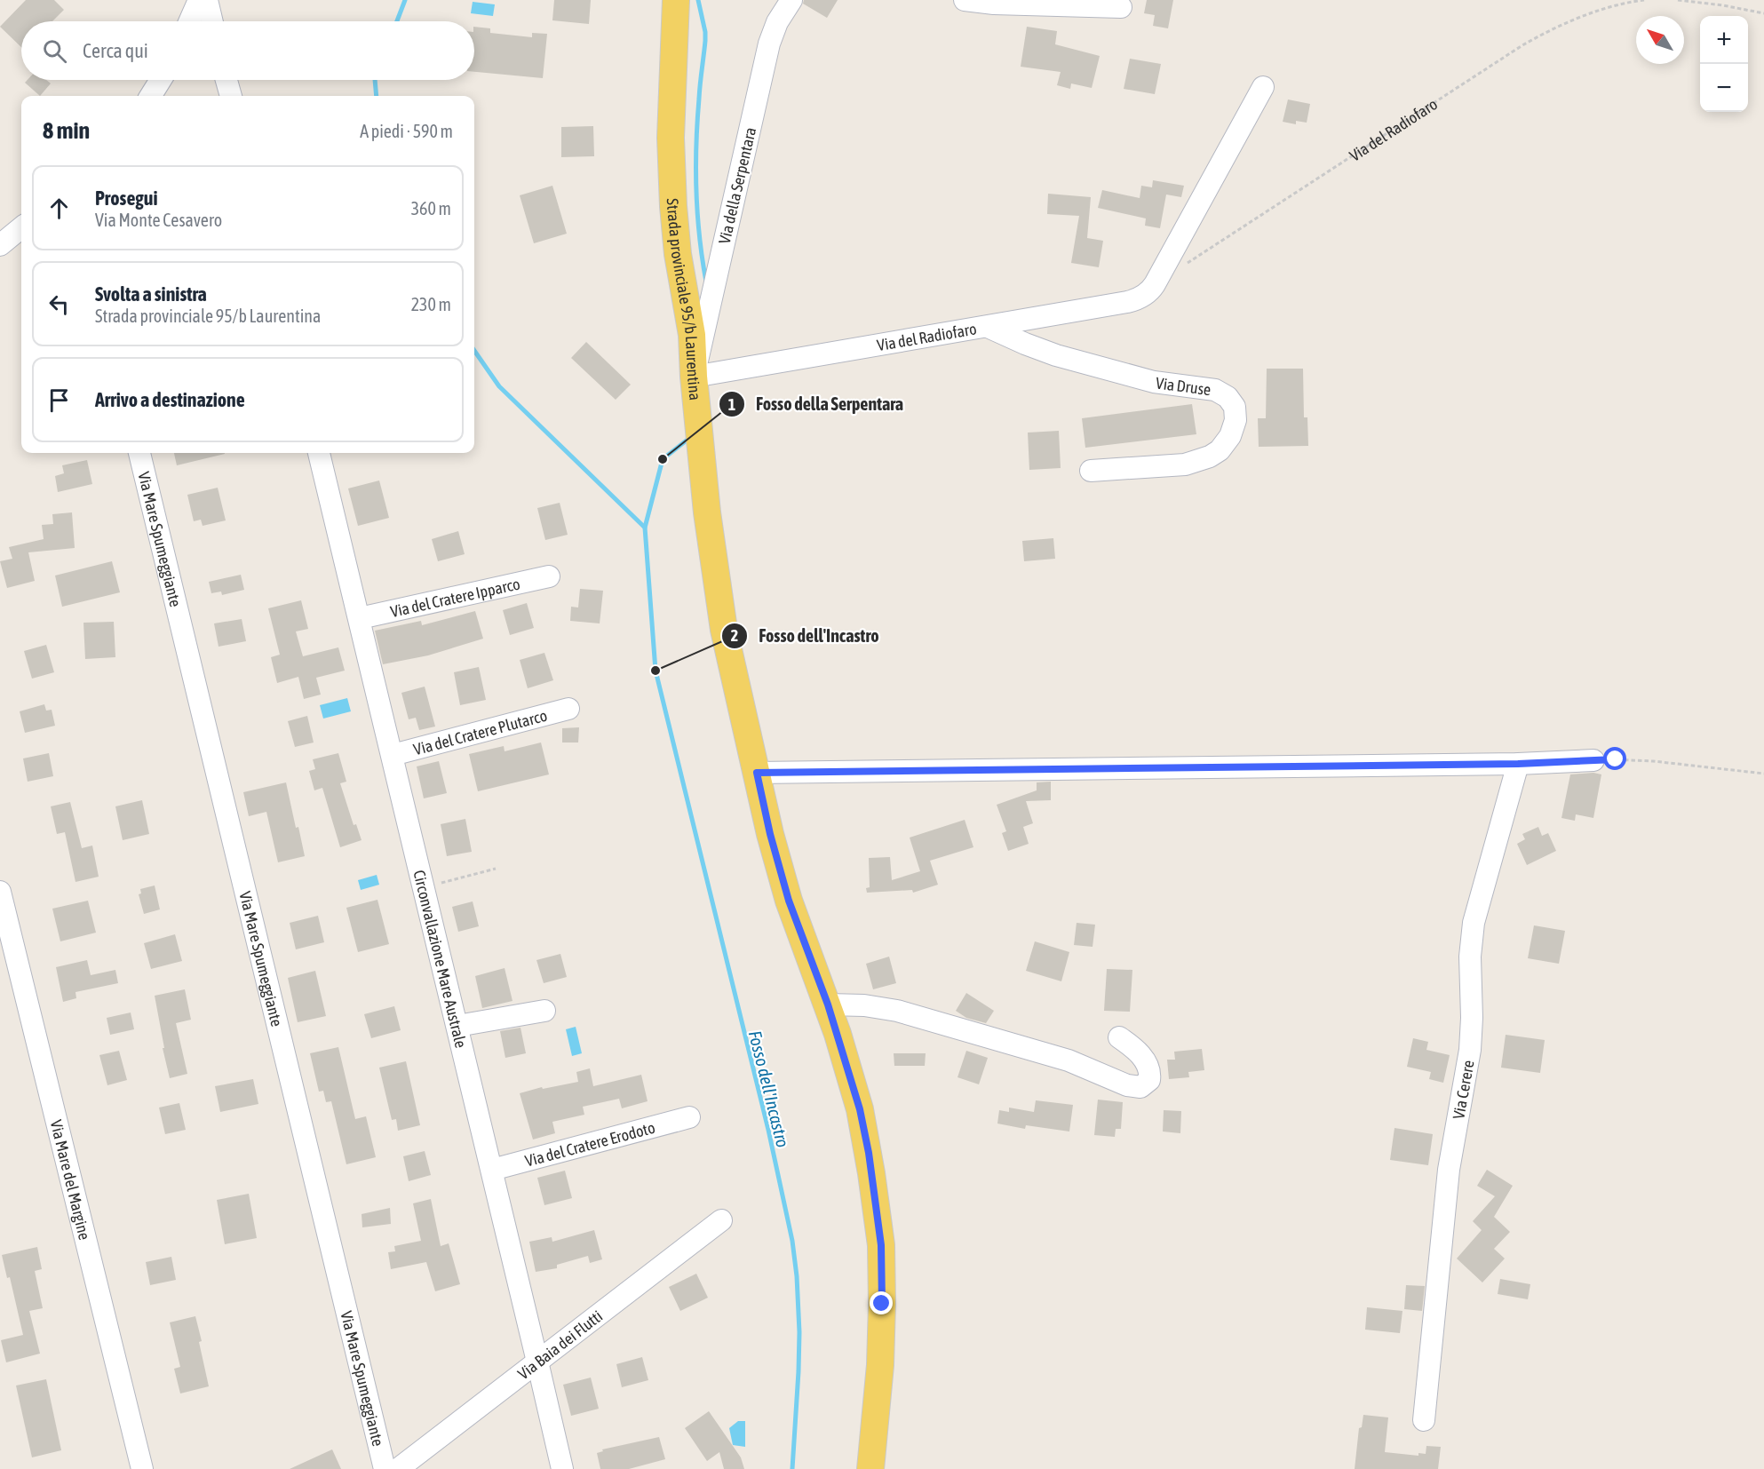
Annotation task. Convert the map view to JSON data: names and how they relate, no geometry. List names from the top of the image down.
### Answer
{
  "streets": {
    "main road": ["Strada provinciale 95/b Laurentina"],
    "street": [
      "Via del Radiofaro",
      "Via della Serpentara",
      "Via Druse",
      "Via Mare Spumeggiante",
      "Via del Cratere Ipparco",
      "Via del Cratere Plutarco",
      "Circonvallazione Mare Australe",
      "Via Cerere",
      "Via del Cratere Erodoto",
      "Via Mare del Margine",
      "Via Baia dei Flutti"
    ]
  },
  "crossings": [
    ["Via del Radiofaro", "Via della Serpentara"],
    ["Via del Radiofaro", "Strada provinciale 95/b Laurentina"],
    ["Via del Radiofaro", "Via Druse"],
    ["Via della Serpentara", "Strada provinciale 95/b Laurentina"],
    ["Via del Cratere Ipparco", "Circonvallazione Mare Australe"],
    ["Via del Cratere Plutarco", "Circonvallazione Mare Australe"],
    ["Circonvallazione Mare Australe", "Via del Cratere Erodoto"],
    ["Circonvallazione Mare Australe", "Via Baia dei Flutti"]
  ],
  "water": ["Fosso dell'Incastro"],
  "places": ["Fosso della Serpentara", "Fosso dell'Incastro"],
  "north": "top left",
  "page": {
    "map_buttons": ["+", "−"],
    "search": "Cerca qui",
    "heading": ["8 min", "A piedi · 590 m"],
    "list": [
      ["Prosegui", "Via Monte Cesavero", "360 m"],
      ["Svolta a sinistra", "Strada provinciale 95/b Laurentina", "230 m"],
      "Arrivo a destinazione"
    ]
  }
}
